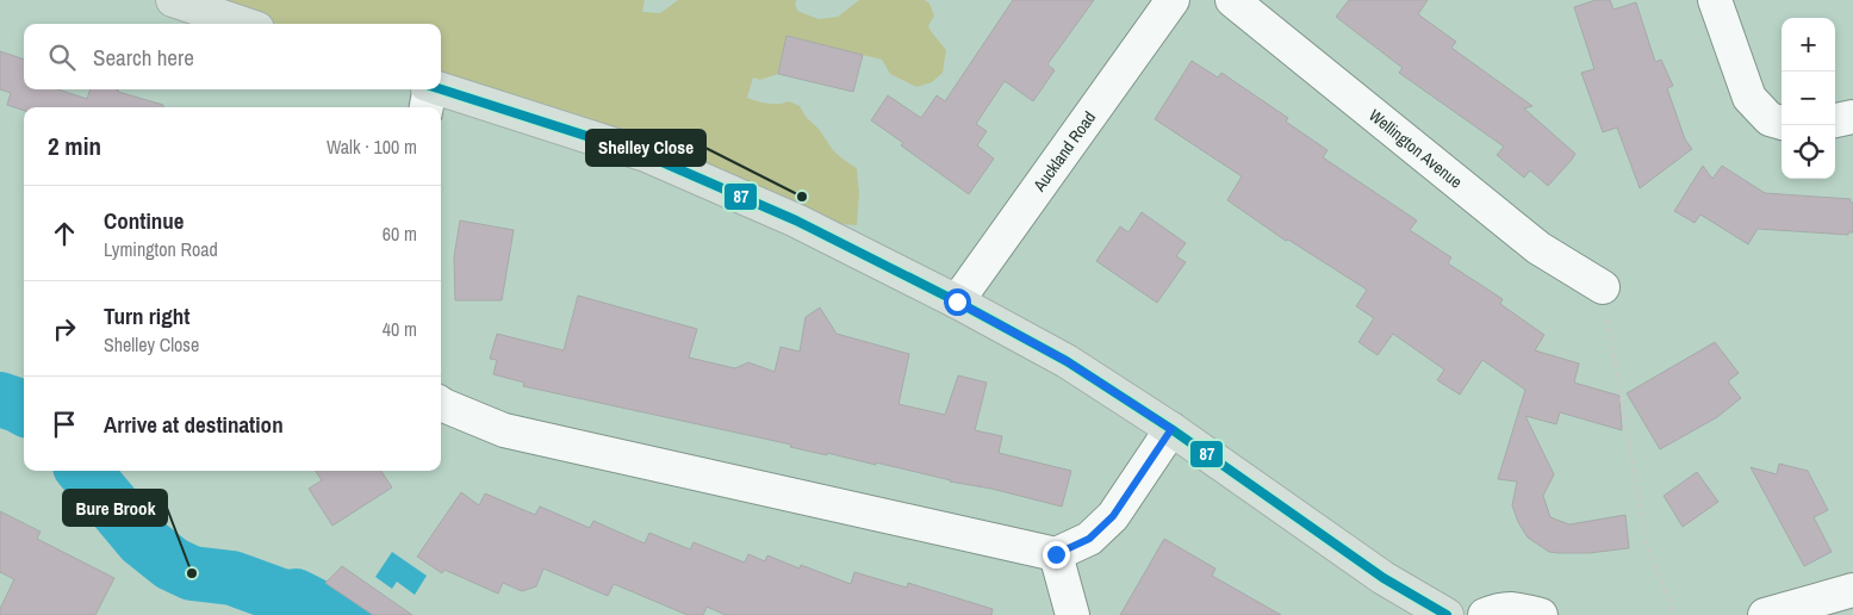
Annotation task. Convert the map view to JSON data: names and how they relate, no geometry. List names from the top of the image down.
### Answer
{
  "streets": {
    "street": ["Wellington Avenue", "Auckland Road"]
  },
  "places": ["Shelley Close", "Bure Brook"],
  "lines": ["transit line 87"],
  "page": {
    "map_buttons": ["+", "−"],
    "search": "Search here",
    "heading": ["2 min", "Walk · 100 m"],
    "list": [
      ["Continue", "Lymington Road", "60 m"],
      ["Turn right", "Shelley Close", "40 m"],
      "Arrive at destination"
    ]
  }
}
